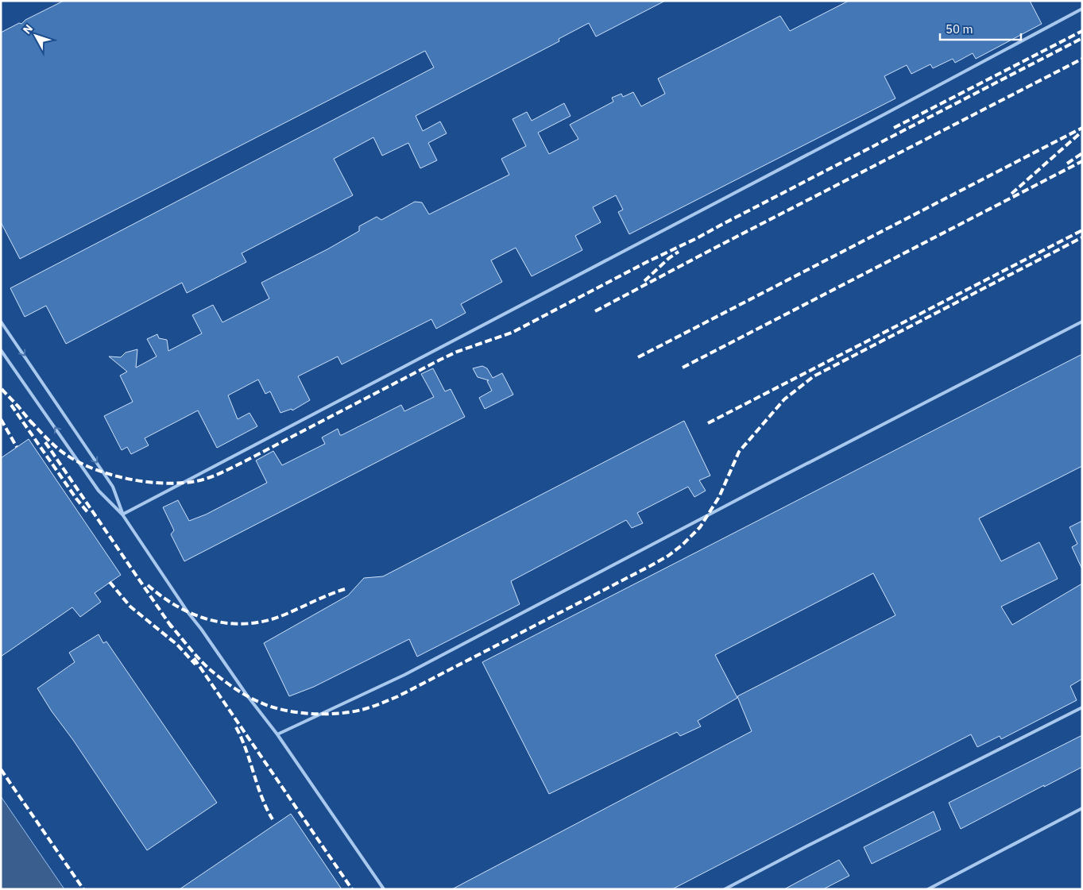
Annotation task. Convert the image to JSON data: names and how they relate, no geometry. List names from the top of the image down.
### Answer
{
  "scale_bar": "50 m",
  "north": "top left"
}
